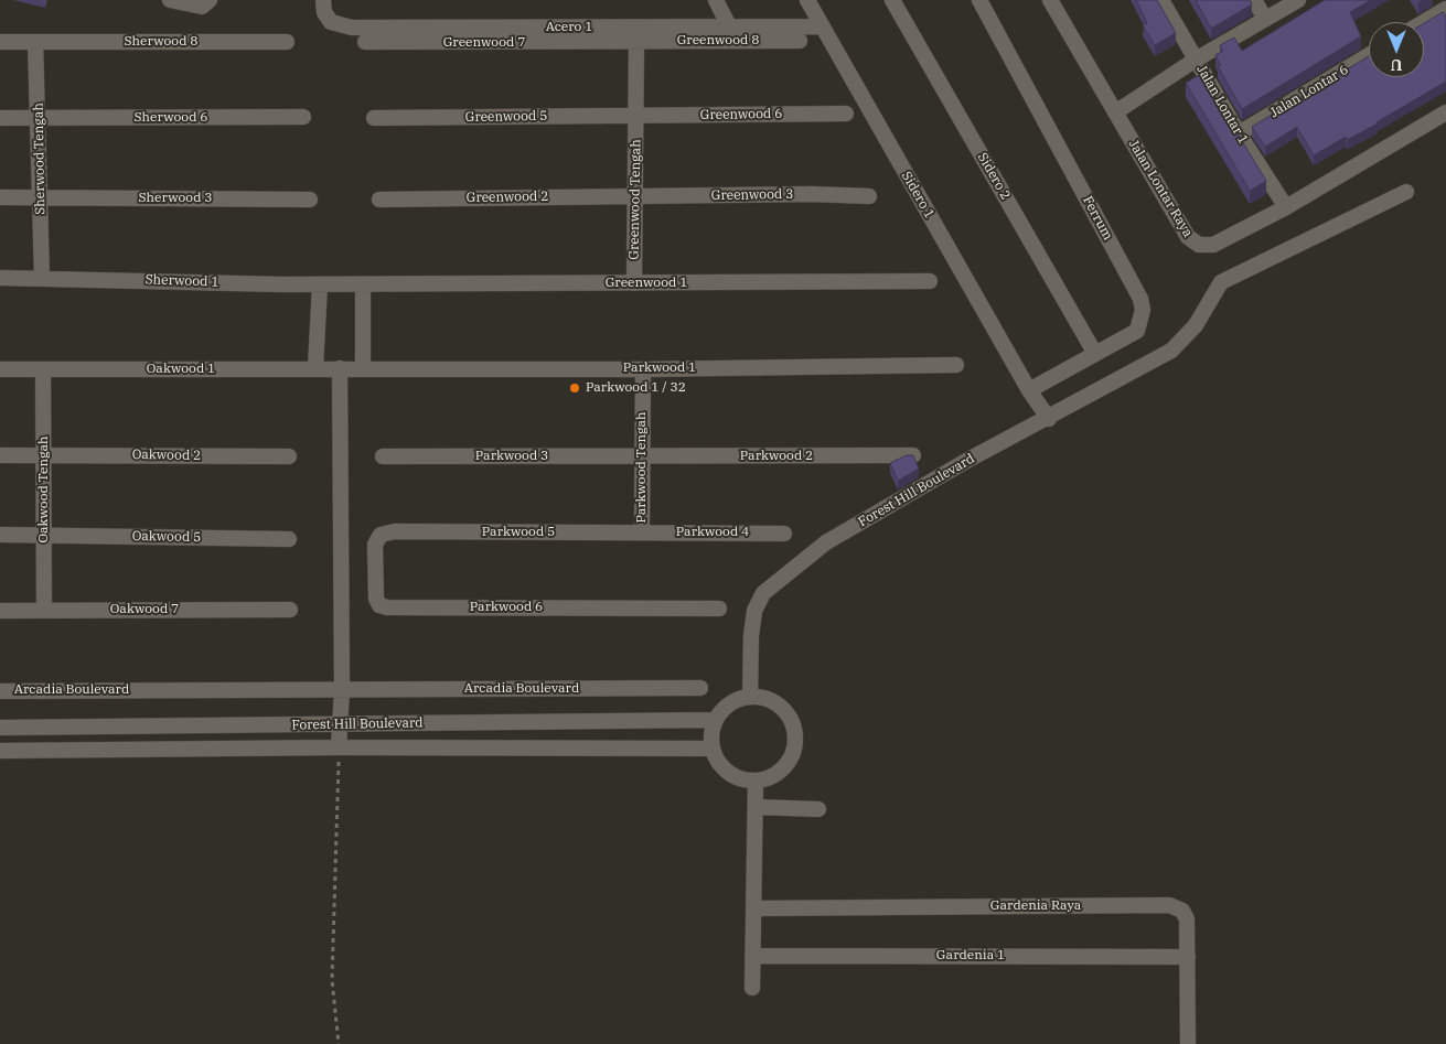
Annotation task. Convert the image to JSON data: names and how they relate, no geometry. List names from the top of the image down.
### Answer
{
  "streets": {
    "street": [
      "Acero 1",
      "Greenwood 8",
      "Sherwood 8",
      "Greenwood 7",
      "Jalan Lontar 6",
      "Jalan Lontar 1",
      "Greenwood 6",
      "Greenwood 5",
      "Sherwood 6",
      "Sherwood Tengah",
      "Sidero 2",
      "Jalan Lontar Raya",
      "Greenwood 3",
      "Sidero 1",
      "Greenwood 2",
      "Sherwood 3",
      "Greenwood Tengah",
      "Ferrum",
      "Sherwood 1",
      "Greenwood 1",
      "Parkwood 1",
      "Oakwood 1",
      "Oakwood 2",
      "Parkwood 3",
      "Parkwood 2",
      "Parkwood Tengah",
      "Oakwood Tengah",
      "Forest Hill Boulevard",
      "Parkwood 5",
      "Parkwood 4",
      "Oakwood 5",
      "Parkwood 6",
      "Oakwood 7",
      "Arcadia Boulevard",
      "Gardenia Raya",
      "Gardenia 1"
    ]
  },
  "crossings": [
    ["Acero 1", "Sidero 1"],
    ["Greenwood 8", "Greenwood 7"],
    ["Greenwood 8", "Greenwood Tengah"],
    ["Sherwood 8", "Sherwood Tengah"],
    ["Greenwood 7", "Greenwood Tengah"],
    ["Jalan Lontar 6", "Jalan Lontar 1"],
    ["Jalan Lontar 1", "Jalan Lontar Raya"],
    ["Greenwood 6", "Greenwood 5"],
    ["Greenwood 6", "Greenwood Tengah"],
    ["Greenwood 5", "Greenwood Tengah"],
    ["Sherwood 6", "Sherwood Tengah"],
    ["Sherwood Tengah", "Sherwood 3"],
    ["Sherwood Tengah", "Sherwood 1"],
    ["Sidero 2", "Ferrum"],
    ["Greenwood 3", "Greenwood 2"],
    ["Greenwood 3", "Greenwood Tengah"],
    ["Sidero 1", "Ferrum"],
    ["Sidero 1", "Forest Hill Boulevard"],
    ["Greenwood 2", "Greenwood Tengah"],
    ["Greenwood Tengah", "Greenwood 1"],
    ["Sherwood 1", "Greenwood 1"],
    ["Parkwood 1", "Oakwood 1"],
    ["Parkwood 1", "Parkwood Tengah"],
    ["Oakwood 1", "Oakwood Tengah"],
    ["Oakwood 2", "Oakwood Tengah"],
    ["Parkwood 3", "Parkwood 2"],
    ["Parkwood 3", "Parkwood Tengah"],
    ["Parkwood 2", "Parkwood Tengah"],
    ["Parkwood Tengah", "Parkwood 5"],
    ["Parkwood Tengah", "Parkwood 4"],
    ["Oakwood Tengah", "Oakwood 5"],
    ["Oakwood Tengah", "Oakwood 7"],
    ["Parkwood 5", "Parkwood 4"],
    ["Parkwood 5", "Parkwood 6"],
    ["Gardenia Raya", "Gardenia 1"]
  ],
  "places": ["Parkwood 1 / 32"],
  "north": "bottom"
}
